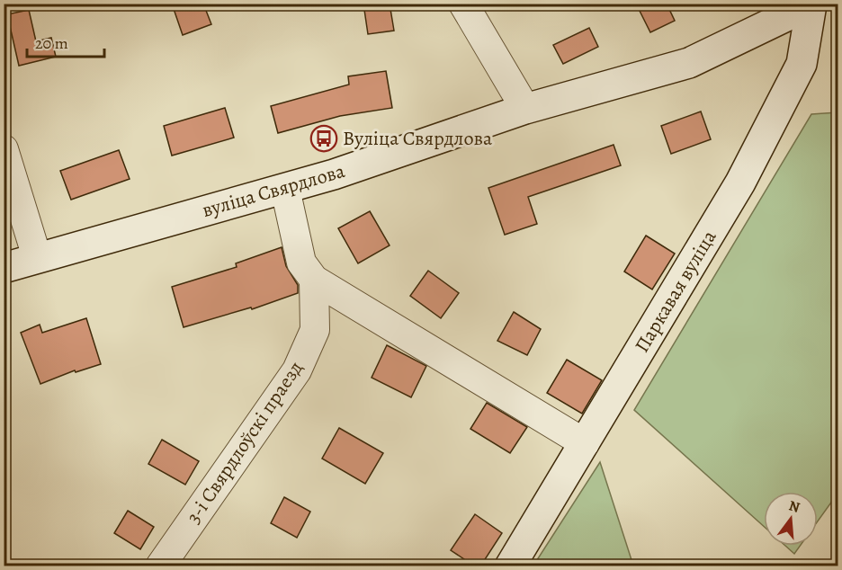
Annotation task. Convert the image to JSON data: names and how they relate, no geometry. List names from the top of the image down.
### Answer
{
  "streets": {
    "street": ["вуліца Свярдлова", "Паркавая вуліца", "3-і Свярдлоўскі праезд"]
  },
  "crossings": [
    ["вуліца Свярдлова", "Паркавая вуліца"]
  ],
  "places": {
    "bus stop": ["Вуліца Свярдлова"]
  },
  "scale_bar": "20 m",
  "north": "top"
}
